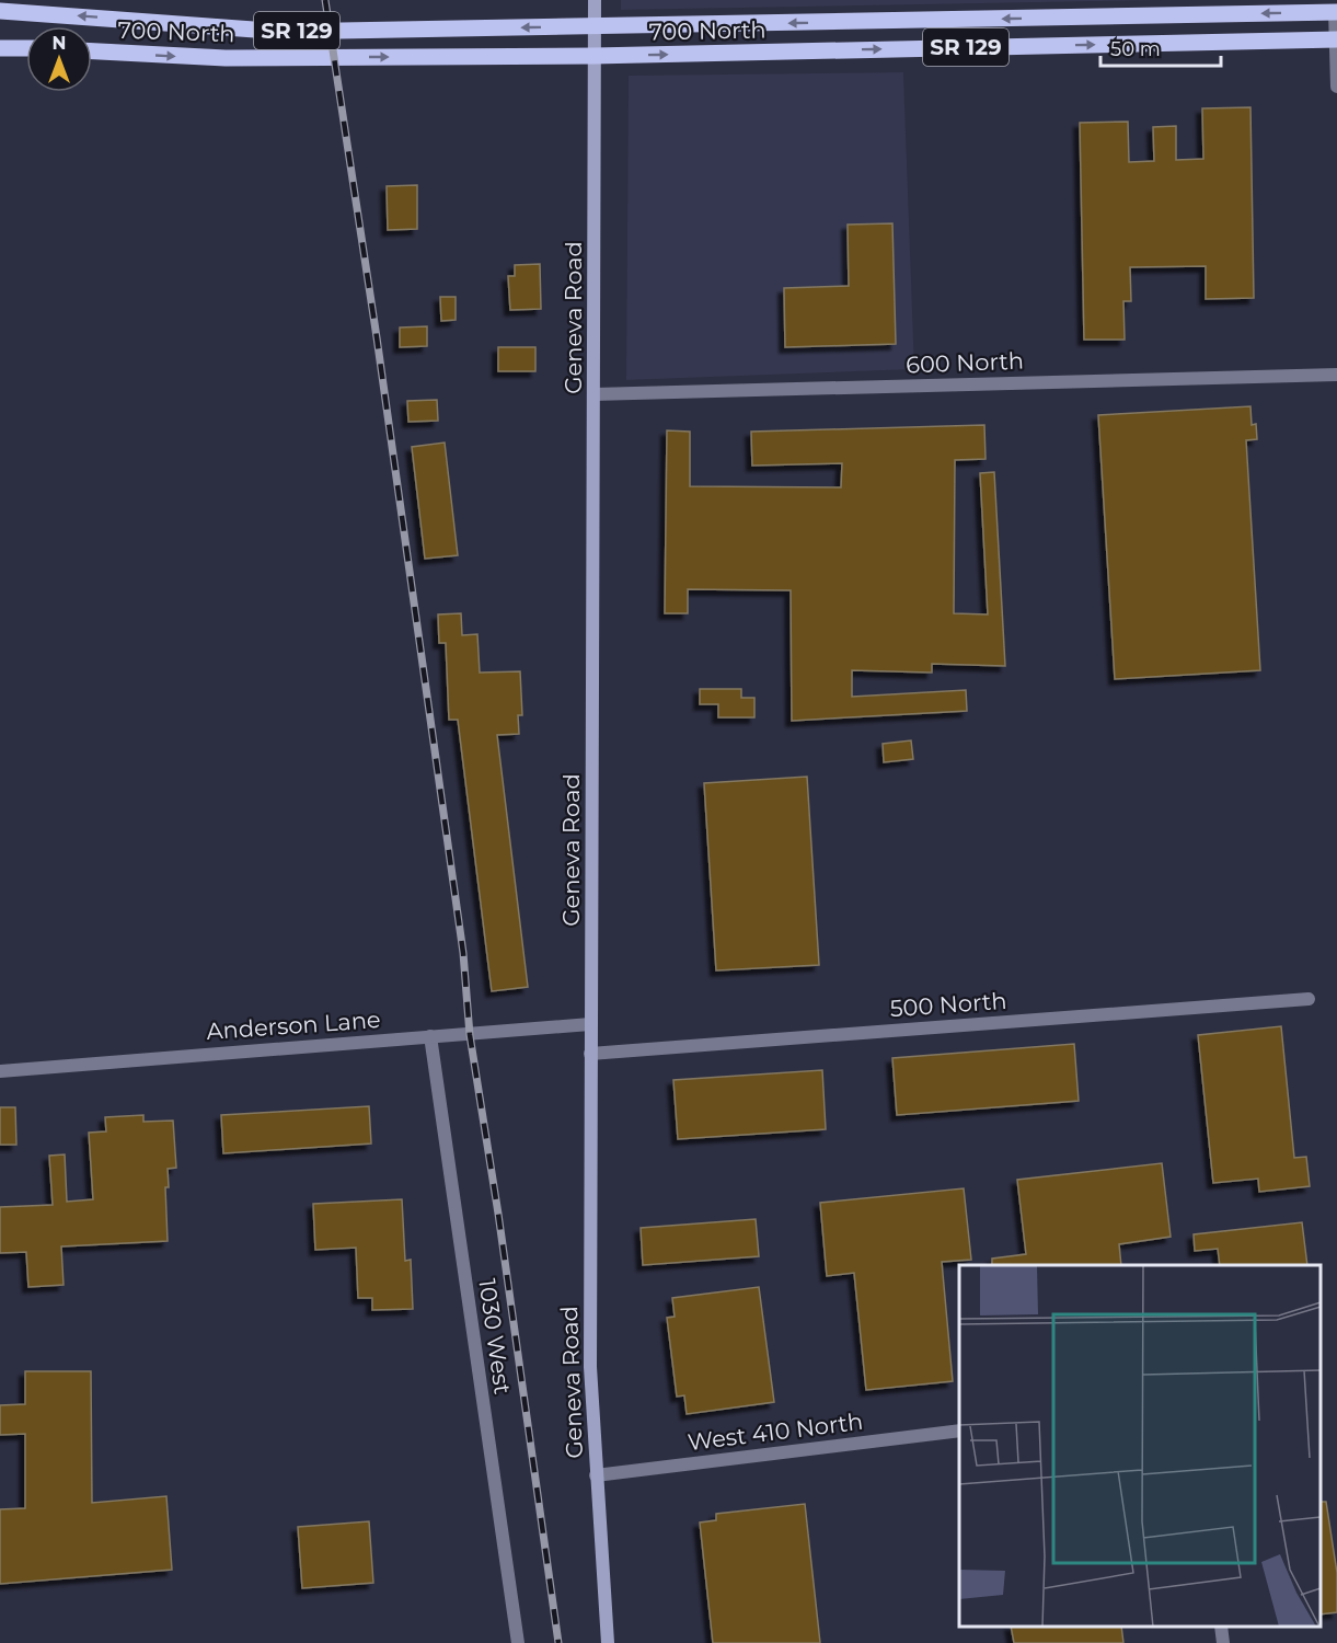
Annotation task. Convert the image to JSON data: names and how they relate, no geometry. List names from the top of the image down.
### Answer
{
  "streets": {
    "main road": ["SR 129", "700 North", "Geneva Road"],
    "street": [
      "600 North",
      "500 North",
      "Anderson Lane",
      "1030 West",
      "West 410 North"
    ]
  },
  "crossings": [
    ["700 North", "Geneva Road"],
    ["Geneva Road", "600 North"],
    ["Geneva Road", "500 North"],
    ["Geneva Road", "Anderson Lane"],
    ["Geneva Road", "West 410 North"],
    ["Anderson Lane", "1030 West"]
  ],
  "scale_bar": "50 m",
  "north": "top"
}
